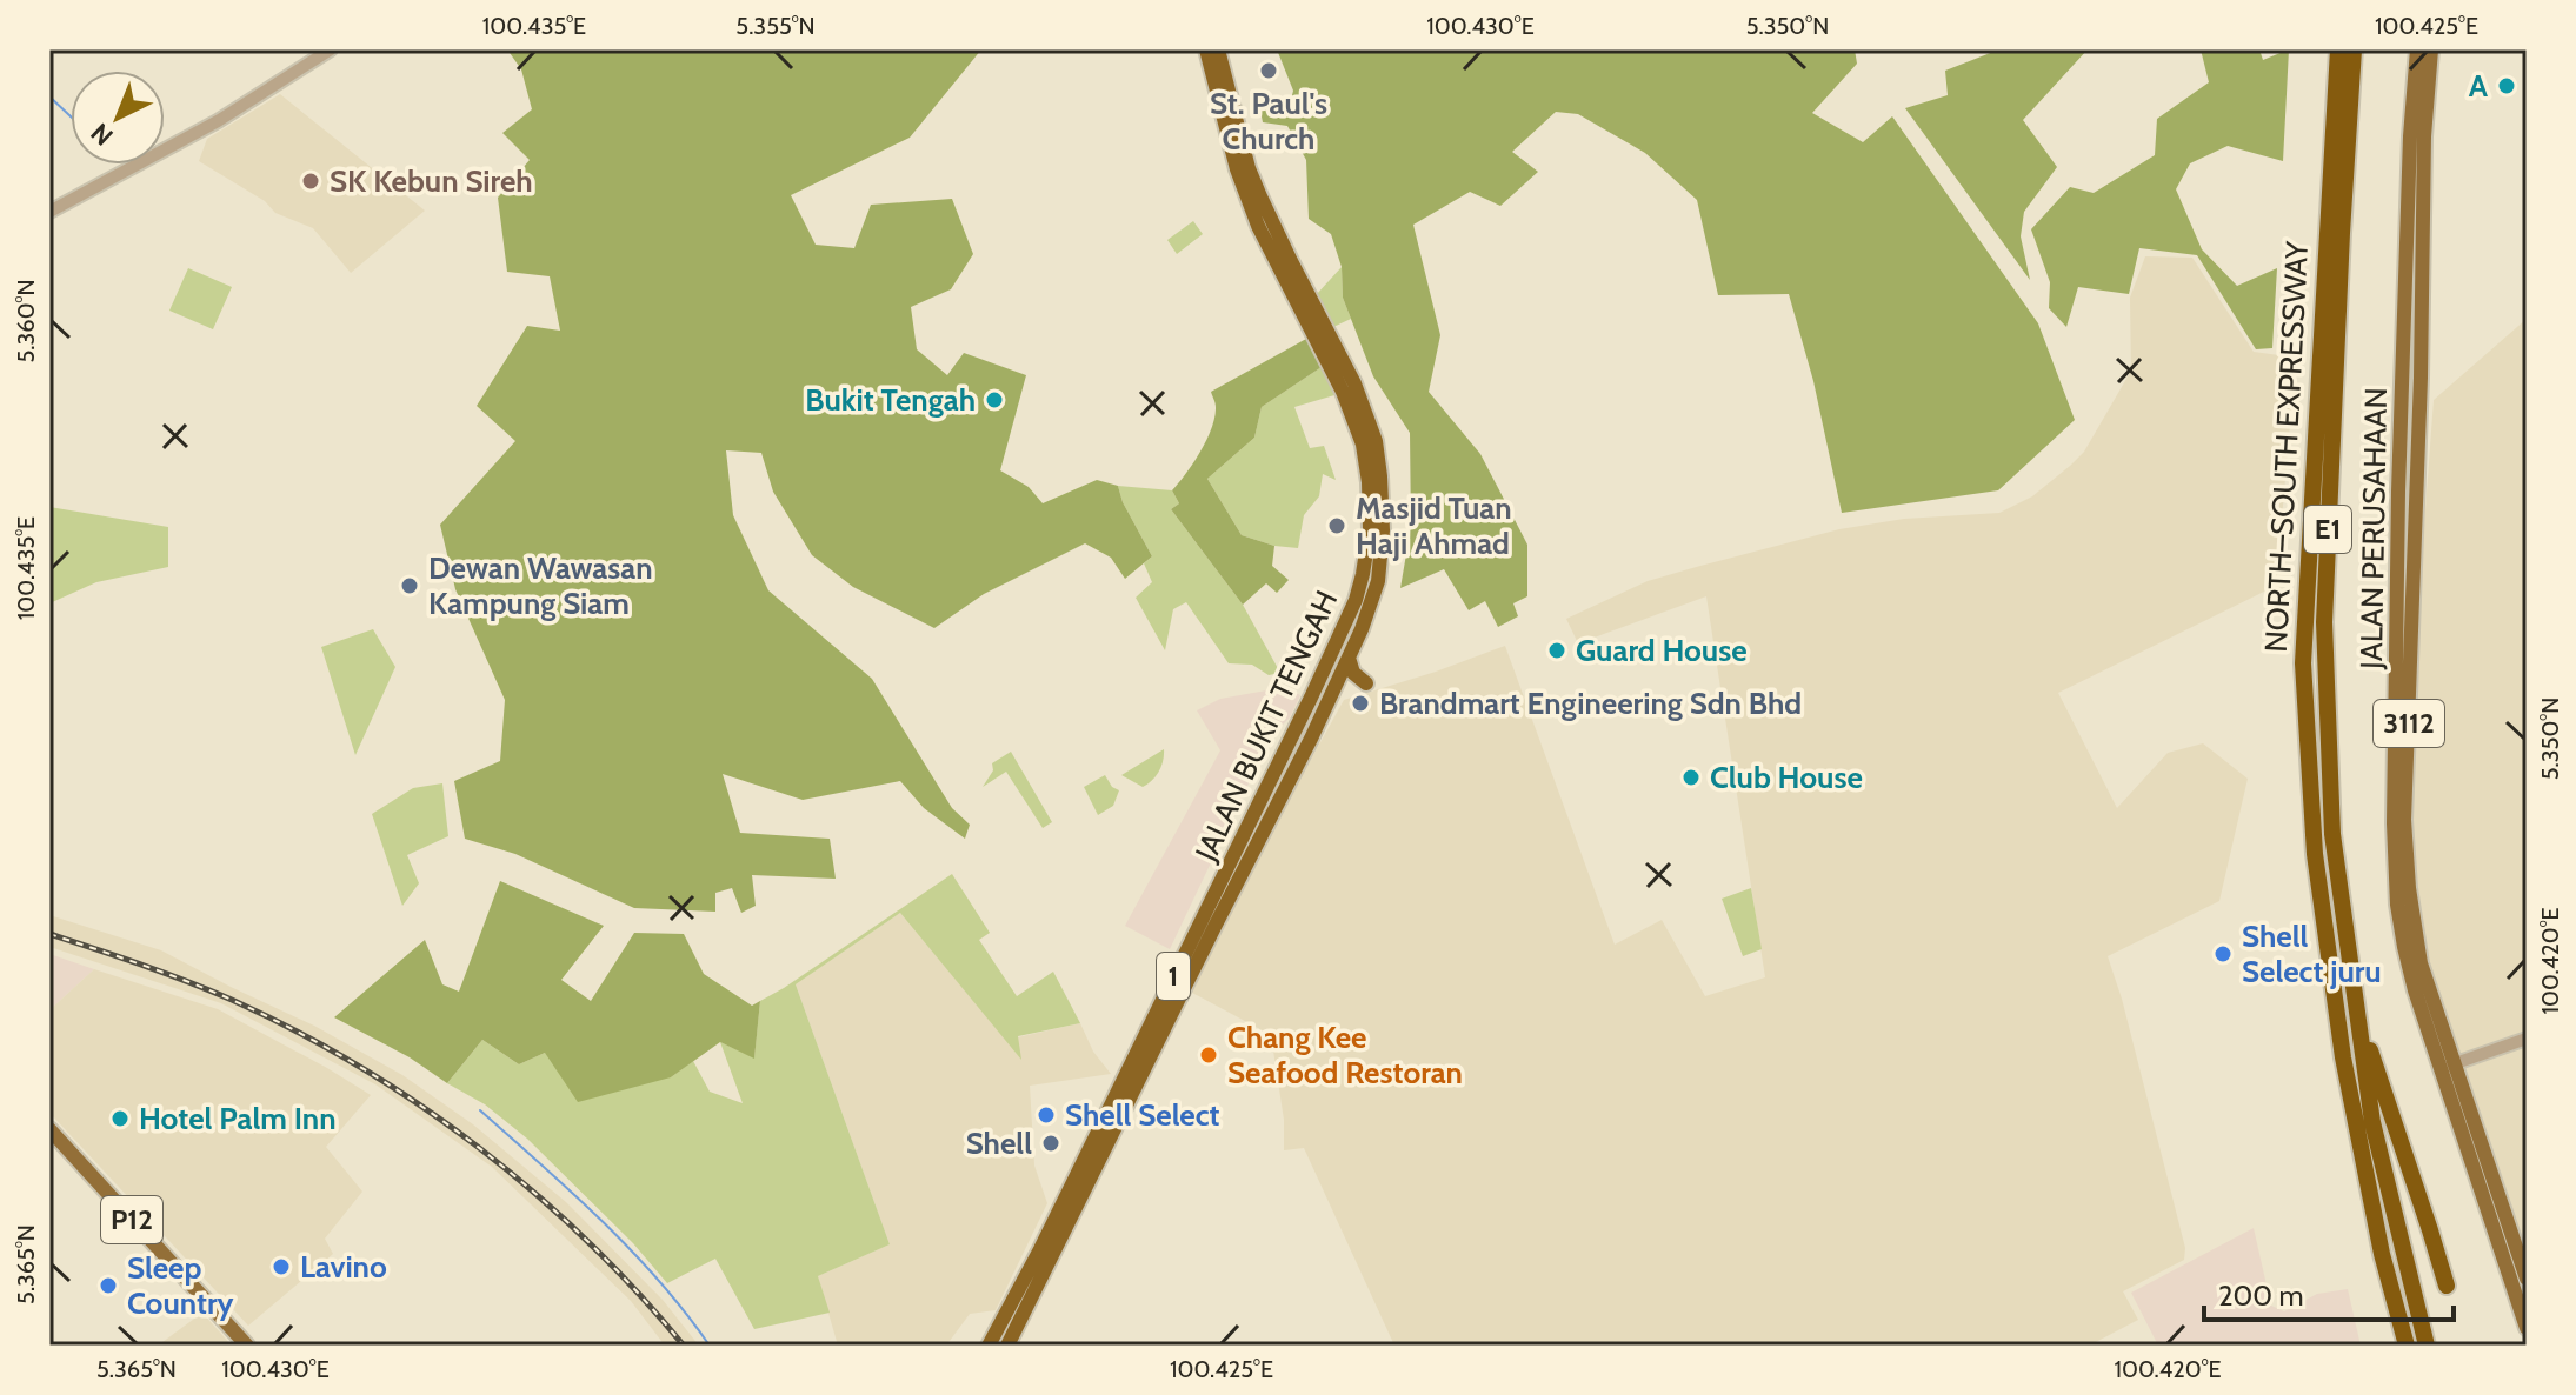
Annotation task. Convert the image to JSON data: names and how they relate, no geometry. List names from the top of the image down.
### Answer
{
  "streets": {
    "highway": [
      "NORTH–SOUTH EXPRESSWAY",
      "E1",
      "JALAN BUKIT TENGAH",
      "1"
    ],
    "main road": ["JALAN PERUSAHAAN", "3112", "P12"]
  },
  "places": [
    "St. Paul's Church",
    "A",
    "SK Kebun Sireh",
    "Bukit Tengah",
    "Masjid Tuan Haji Ahmad",
    "Dewan Wawasan Kampung Siam",
    "Guard House",
    "Brandmart Engineering Sdn Bhd",
    "Club House",
    "Shell Select juru",
    "Chang Kee Seafood Restoran",
    "Shell Select",
    "Hotel Palm Inn",
    "Shell",
    "Lavino",
    "Sleep Country"
  ],
  "scale_bar": "200 m",
  "north": "bottom left",
  "coordinates": [
    "100.435°E",
    "5.355°N",
    "100.430°E",
    "5.350°N",
    "100.425°E",
    "5.360°N",
    "100.420°E",
    "5.365°N"
  ]
}
